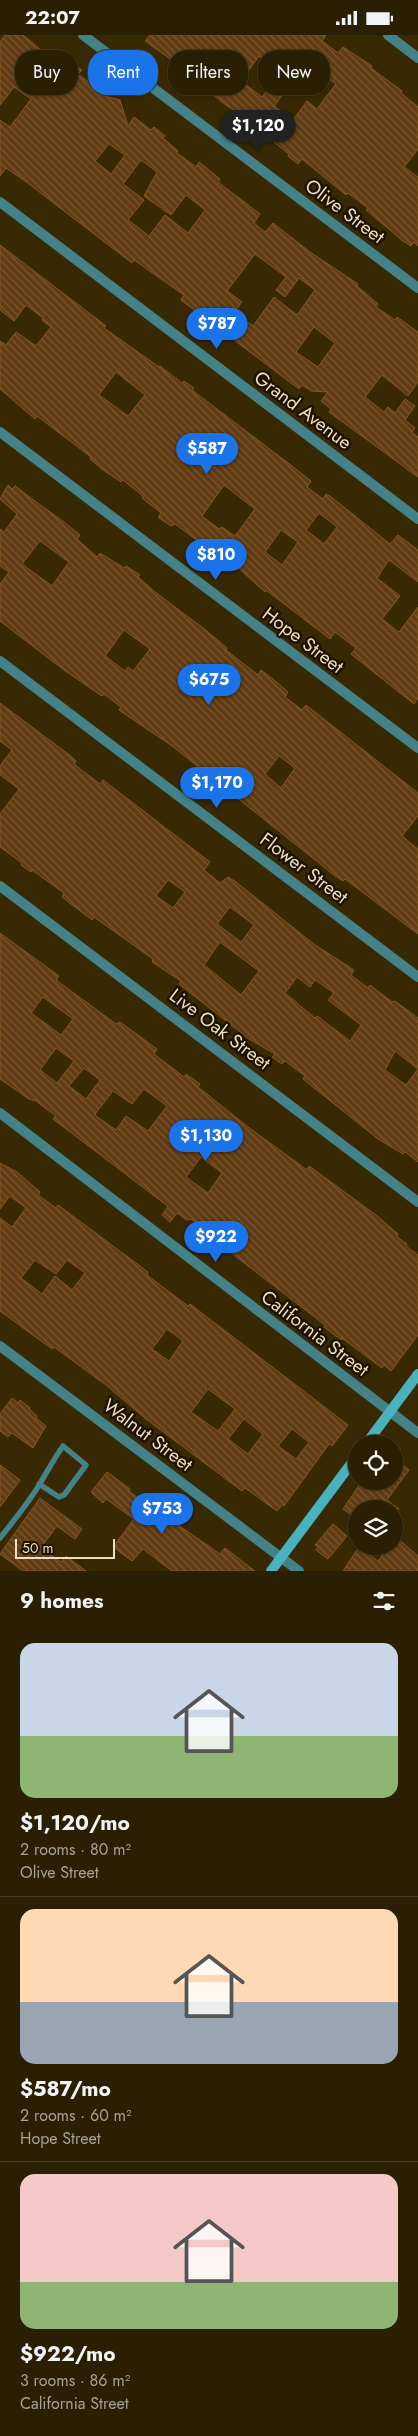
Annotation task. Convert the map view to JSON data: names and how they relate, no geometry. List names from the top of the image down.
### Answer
{
  "streets": {
    "street": [
      "Olive Street",
      "Grand Avenue",
      "Hope Street",
      "Flower Street",
      "Live Oak Street",
      "California Street",
      "Walnut Street"
    ]
  },
  "scale_bar": "50 m",
  "page": {
    "status": "22:07",
    "chip": [
      "Buy",
      "Rent",
      "Filters",
      "New"
    ],
    "price": [
      "$1,120",
      "$787",
      "$587",
      "$810",
      "$675",
      "$1,170",
      "$1,130",
      "$922",
      "$753"
    ],
    "scale": "50 m",
    "heading": "9 homes",
    "list": [
      {
        "name": "$1,120/mo",
        "note": "2 rooms · 80 m² · Olive Street"
      },
      {
        "name": "$587/mo",
        "note": "2 rooms · 60 m² · Hope Street"
      },
      {
        "name": "$922/mo",
        "note": "3 rooms · 86 m² · California Street"
      }
    ]
  }
}
